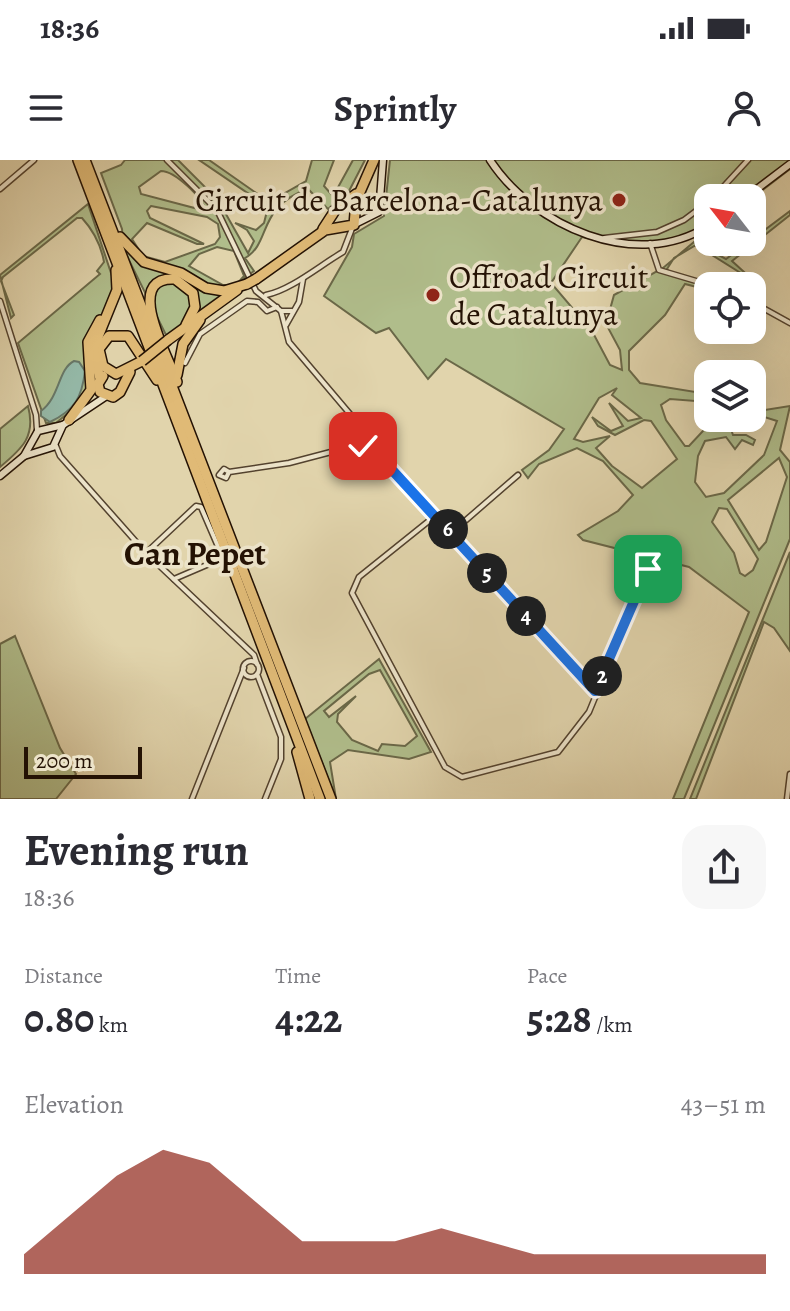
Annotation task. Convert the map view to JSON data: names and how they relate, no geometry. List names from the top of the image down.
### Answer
{
  "districts": ["Can Pepet"],
  "places": ["Circuit de Barcelona-Catalunya", "Offroad Circuit de Catalunya"],
  "scale_bar": "200 m",
  "north": "top left",
  "page": {
    "status": "18:36",
    "header": "Sprintly",
    "pins": [
      "6",
      "5",
      "4",
      "2"
    ],
    "scale": "200 m",
    "heading": ["Evening run", "18:36"],
    "stats": [
      ["Distance", "0.80 km"],
      ["Time", "4:22"],
      ["Pace", "5:28 /km"]
    ],
    "chart": ["Elevation", "43–51 m"]
  }
}
